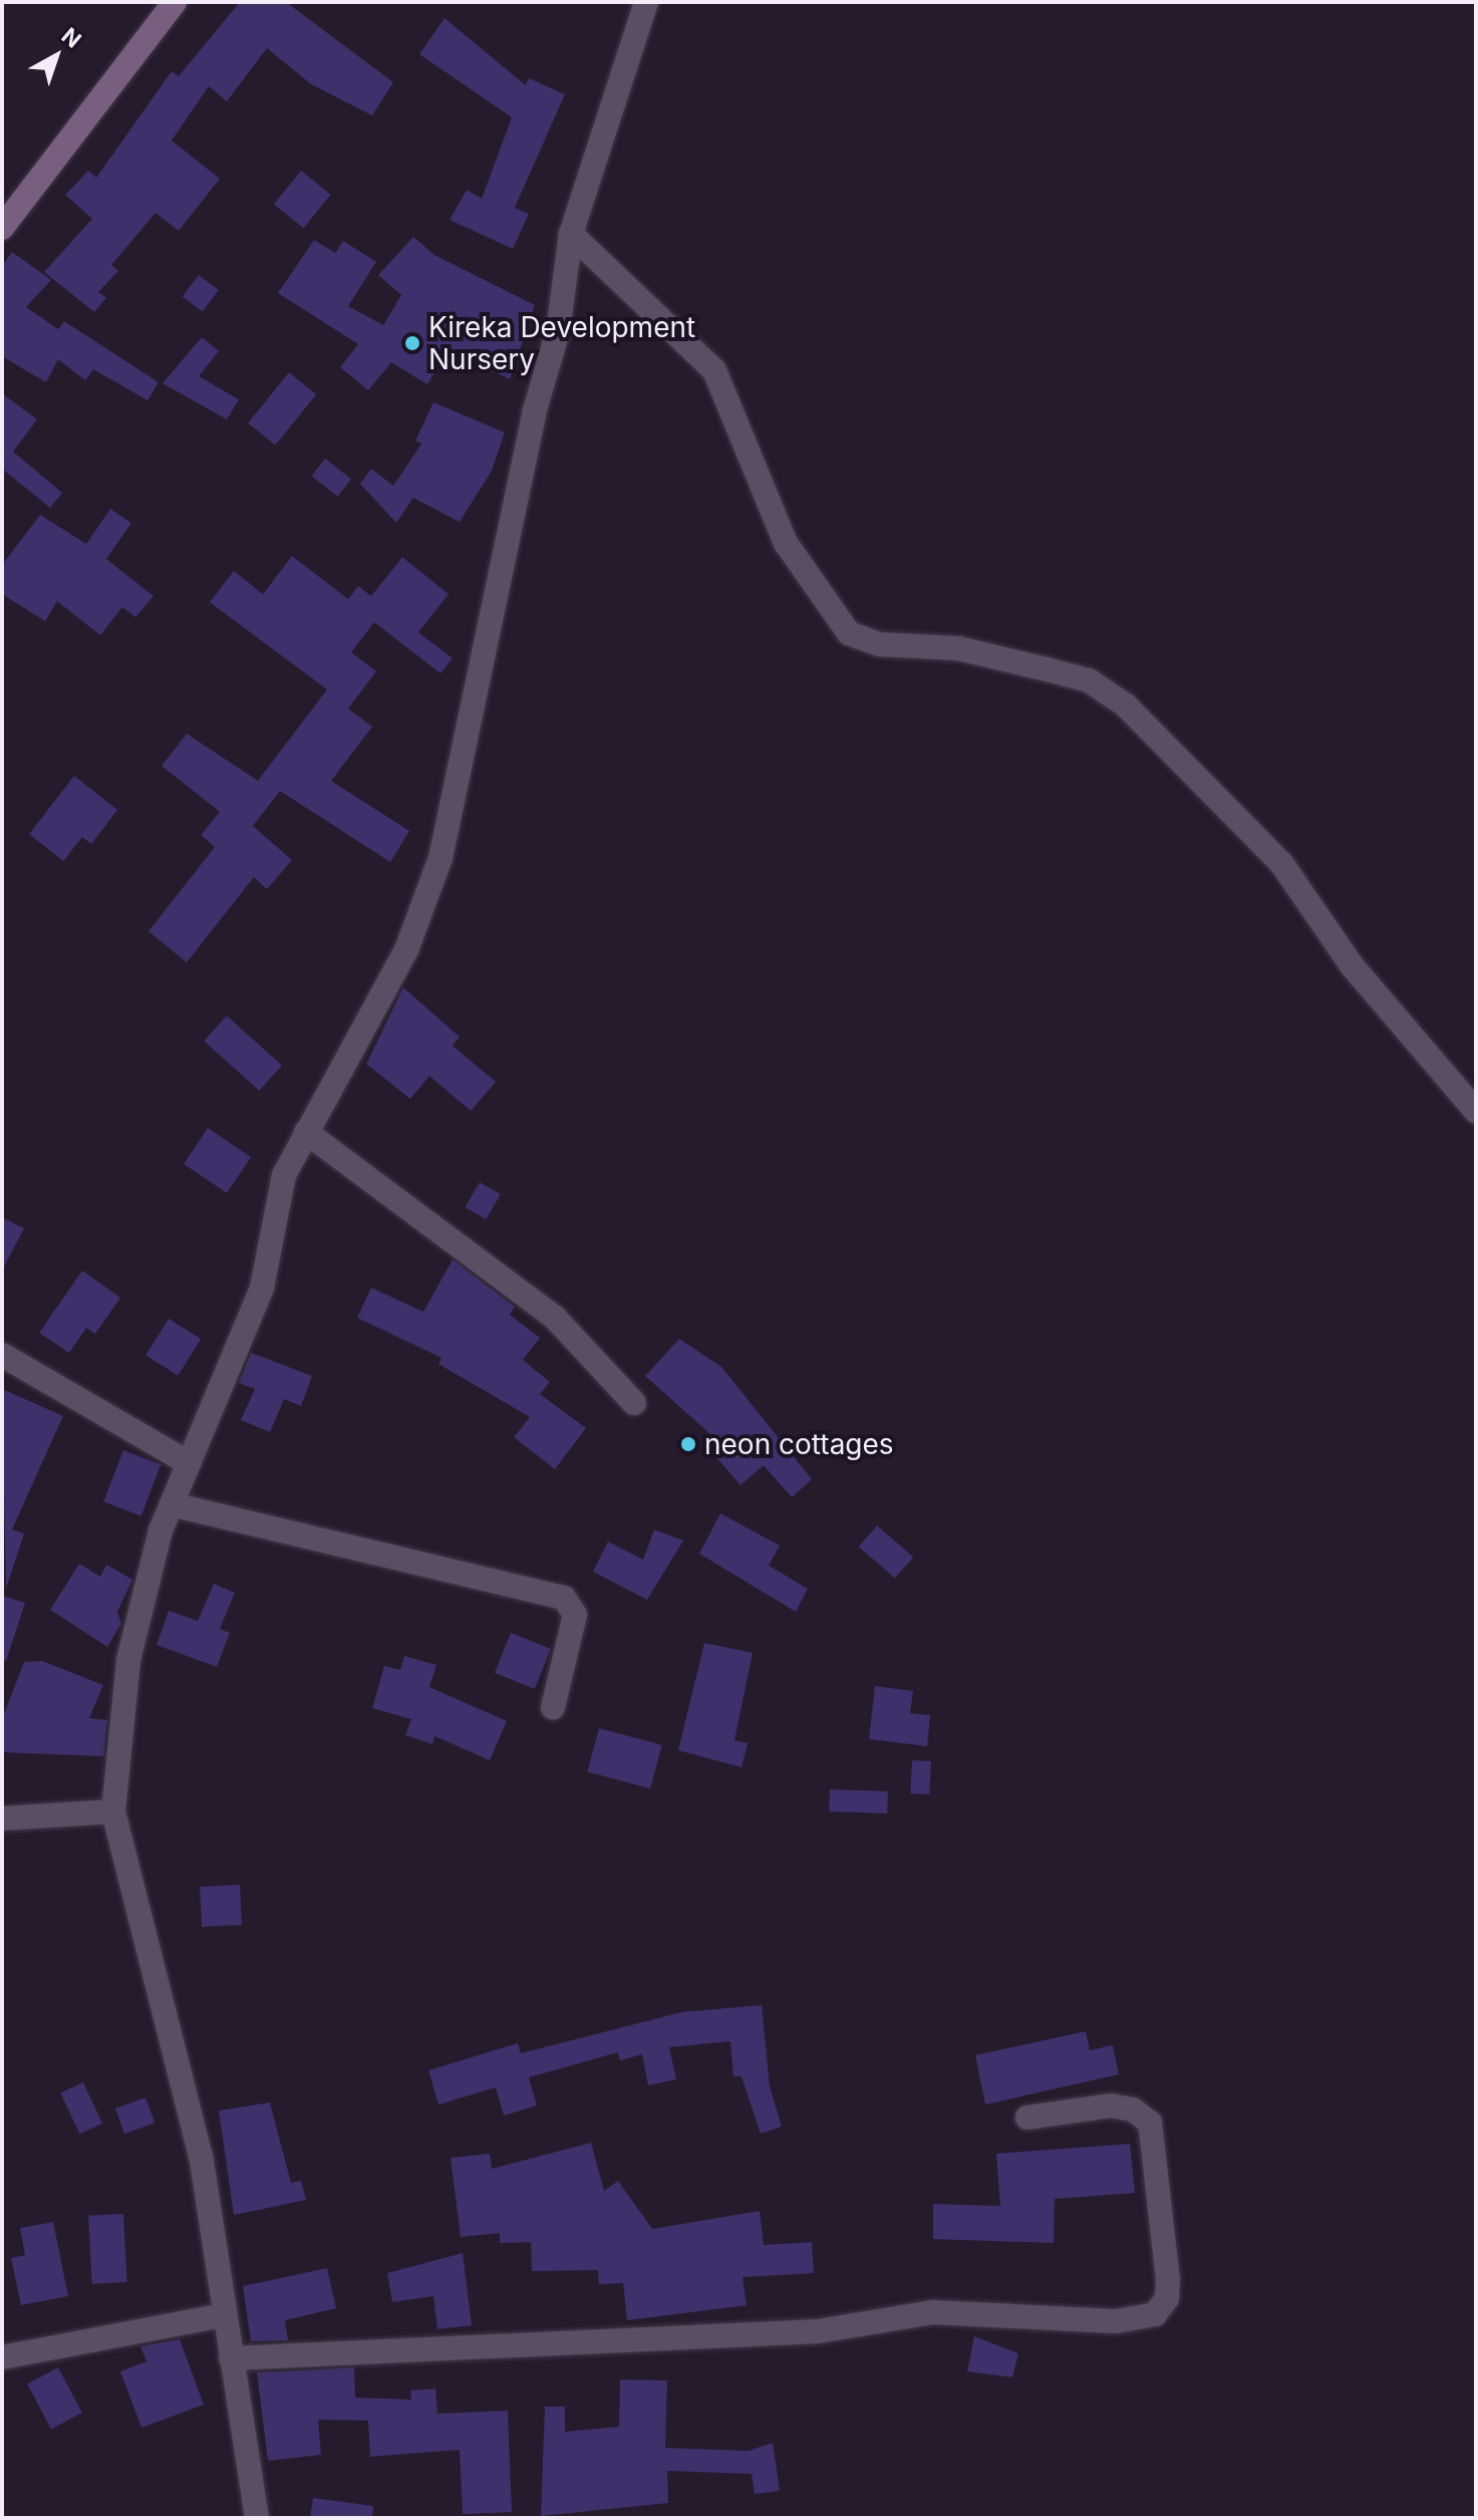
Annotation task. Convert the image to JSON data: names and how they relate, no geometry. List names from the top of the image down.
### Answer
{
  "places": ["Kireka Development Nursery", "neon cottages"],
  "north": "top right"
}
